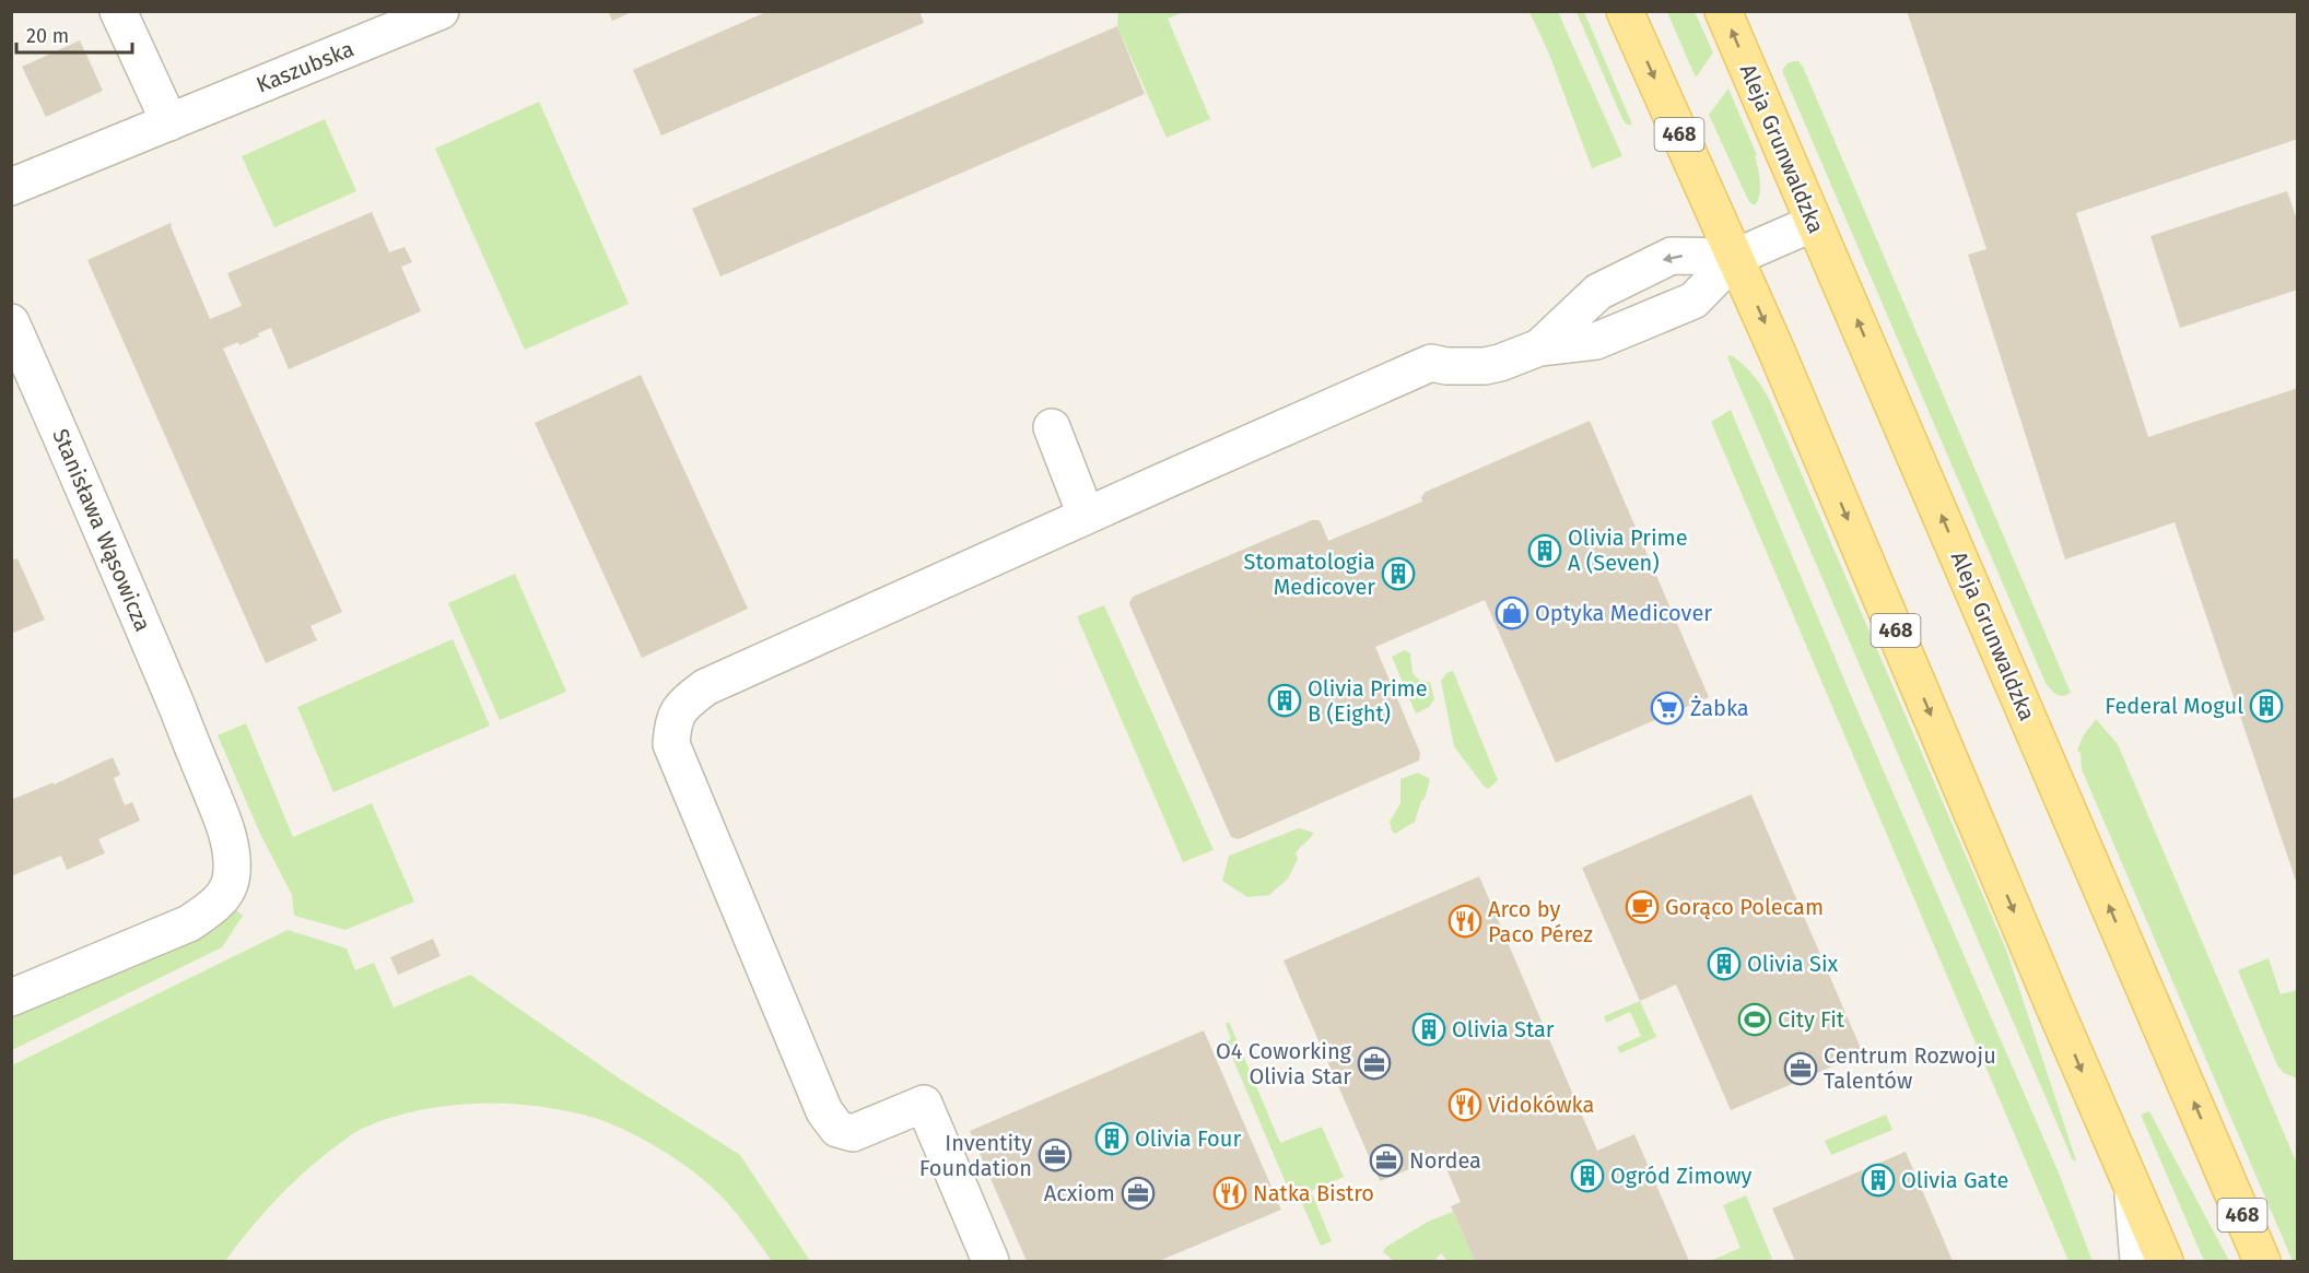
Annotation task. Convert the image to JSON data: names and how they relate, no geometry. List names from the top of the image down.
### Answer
{
  "streets": {
    "main road": ["468", "Aleja Grunwaldzka"],
    "street": ["Kaszubska", "Stanisława Wąsowicza"]
  },
  "places": {
    "building": [
      "Olivia Prime A (Seven)",
      "Stomatologia Medicover",
      "Olivia Prime B (Eight)",
      "Federal Mogul",
      "Olivia Six",
      "Olivia Star",
      "Olivia Four",
      "Ogród Zimowy",
      "Olivia Gate"
    ],
    "shop": ["Optyka Medicover"],
    "supermarket": ["Żabka"],
    "cafe": ["Gorąco Polecam"],
    "restaurant": ["Arco by Paco Pérez", "Vidokówka", "Natka Bistro"],
    "sports": ["City Fit"],
    "office": [
      "O4 Coworking Olivia Star",
      "Centrum Rozwoju Talentów",
      "Inventity Foundation",
      "Nordea",
      "Acxiom"
    ]
  },
  "scale_bar": "20 m"
}
